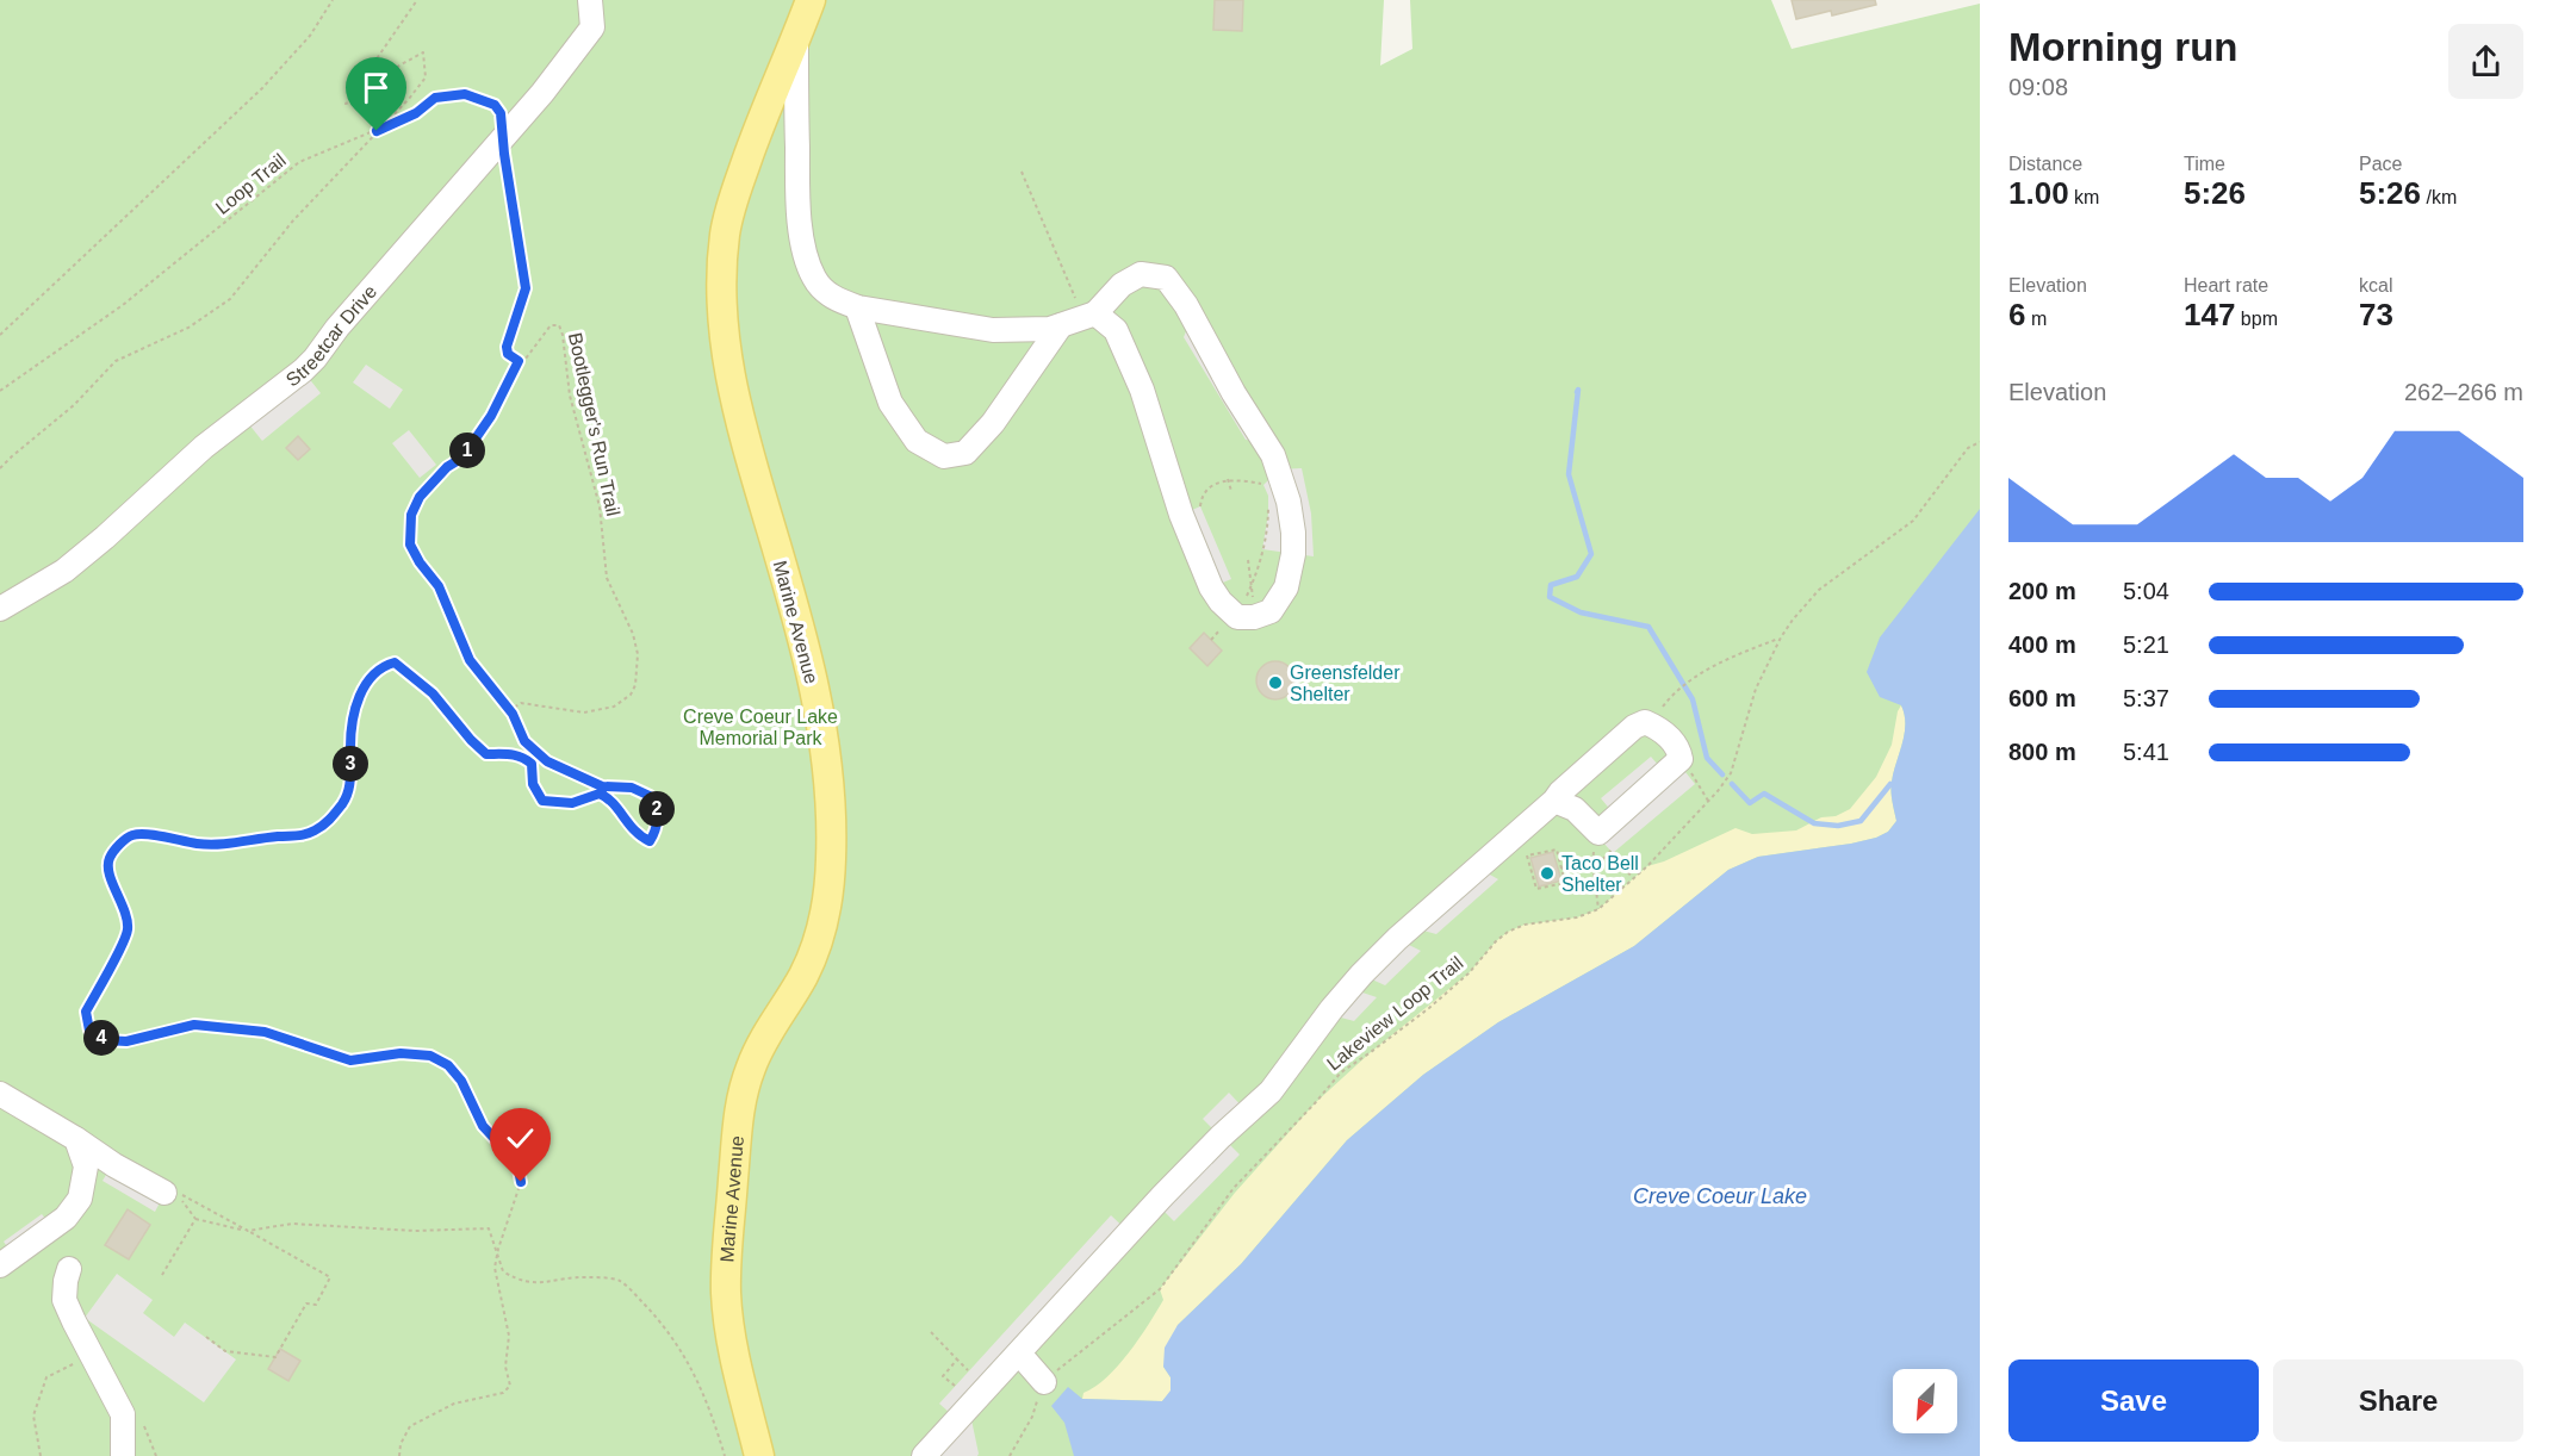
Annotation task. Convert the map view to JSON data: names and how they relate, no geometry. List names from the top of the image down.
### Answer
{
  "streets": {
    "main road": ["Marine Avenue"],
    "street": ["Streetcar Drive"],
    "path": ["Loop Trail", "Bootlegger's Run Trail", "Lakeview Loop Trail"]
  },
  "water": ["Creve Coeur Lake"],
  "parks": ["Creve Coeur Lake Memorial Park"],
  "places": ["Greensfelder Shelter", "Taco Bell Shelter"],
  "north": "bottom left",
  "page": {
    "heading": ["Morning run", "09:08"],
    "stats": [
      ["Distance", "1.00 km"],
      ["Time", "5:26"],
      ["Pace", "5:26 /km"],
      ["Elevation", "6 m"],
      ["Heart rate", "147 bpm"],
      ["kcal", "73"]
    ],
    "chart": ["Elevation", "262–266 m"],
    "pins": [
      "1",
      "3",
      "2",
      "4"
    ],
    "list": [
      {
        "name": "200 m",
        "note": "5:04"
      },
      {
        "name": "400 m",
        "note": "5:21"
      },
      {
        "name": "600 m",
        "note": "5:37"
      },
      {
        "name": "800 m",
        "note": "5:41"
      }
    ],
    "buttons": ["Save", "Share"]
  }
}
